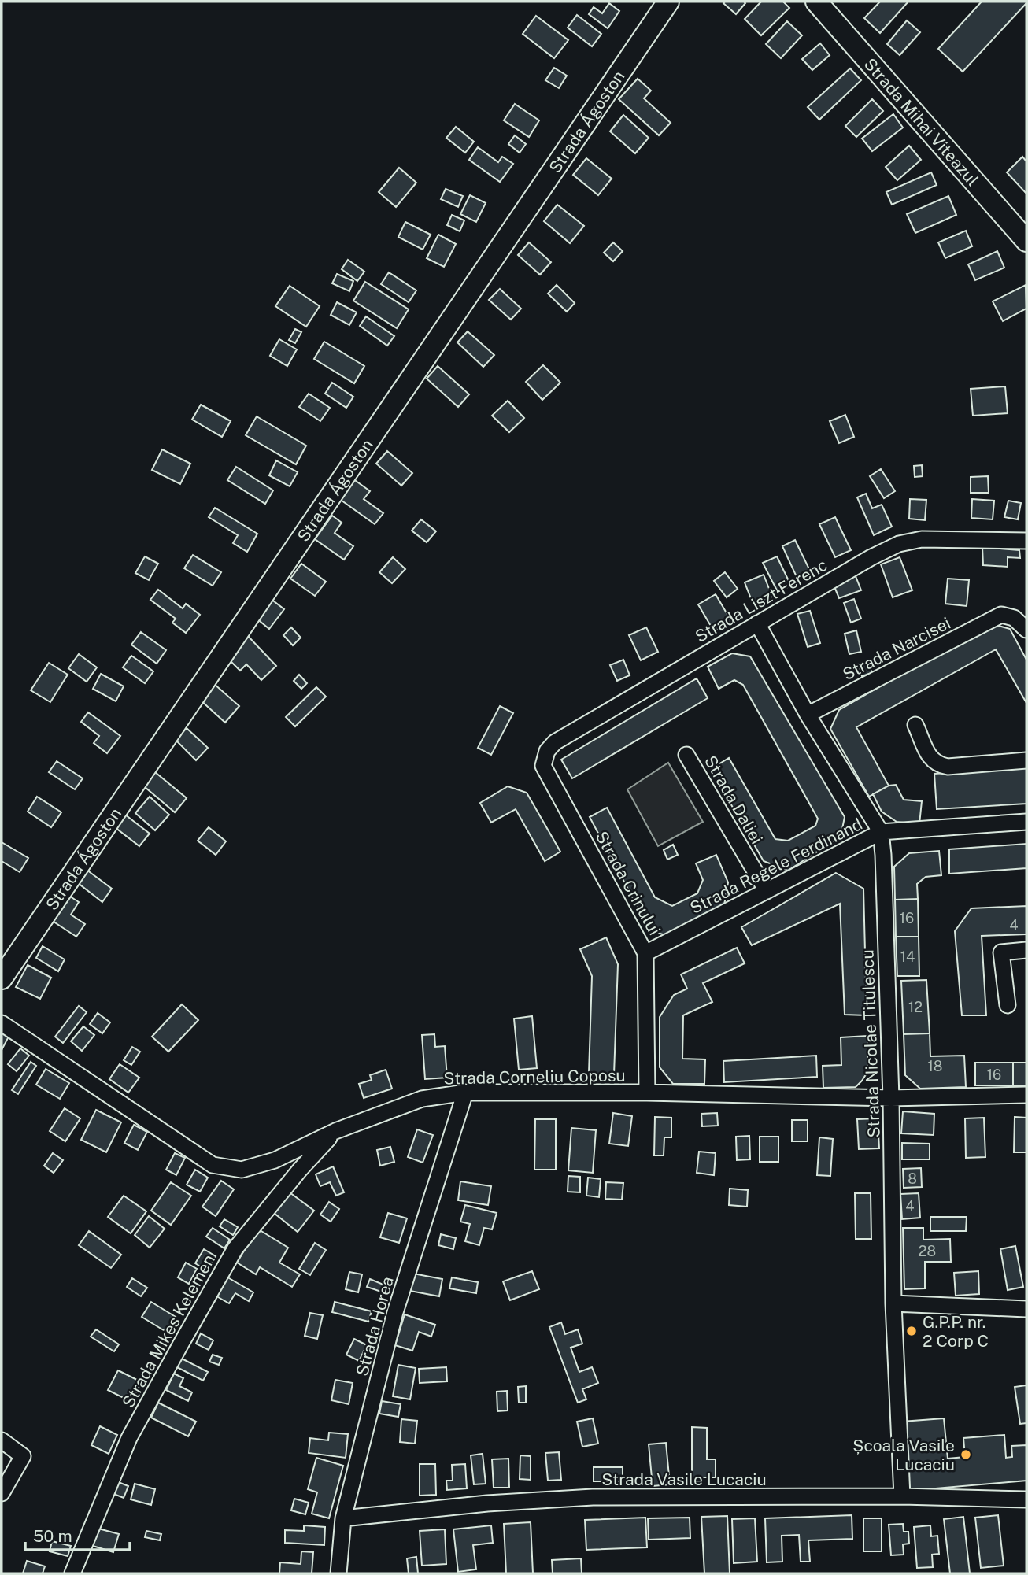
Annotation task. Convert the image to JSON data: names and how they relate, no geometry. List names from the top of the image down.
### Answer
{
  "streets": {
    "main road": ["Strada Ágoston", "Strada Mihai Viteazul"],
    "street": [
      "Strada Liszt Ferenc",
      "Strada Narcisei",
      "Strada Daliei",
      "Strada Regele Ferdinand",
      "Strada Crinului",
      "Strada Nicolae Titulescu",
      "Strada Corneliu Coposu",
      "Strada Horea",
      "Strada Mikes Kelemen",
      "Strada Vasile Lucaciu"
    ]
  },
  "crossings": [
    ["Strada Liszt Ferenc", "Strada Crinului"],
    ["Strada Liszt Ferenc", "Strada Nicolae Titulescu"],
    ["Strada Narcisei", "Strada Nicolae Titulescu"],
    ["Strada Daliei", "Strada Regele Ferdinand"],
    ["Strada Regele Ferdinand", "Strada Crinului"],
    ["Strada Regele Ferdinand", "Strada Nicolae Titulescu"],
    ["Strada Crinului", "Strada Corneliu Coposu"],
    ["Strada Nicolae Titulescu", "Strada Corneliu Coposu"],
    ["Strada Nicolae Titulescu", "Strada Vasile Lucaciu"],
    ["Strada Corneliu Coposu", "Strada Horea"],
    ["Strada Corneliu Coposu", "Strada Mikes Kelemen"],
    ["Strada Horea", "Strada Vasile Lucaciu"]
  ],
  "places": ["G.P.P. nr. 2 Corp C", "Școala Vasile Lucaciu"],
  "house_numbers": [
    "16",
    "4",
    "14",
    "12",
    "18",
    "16",
    "8",
    "4",
    "28"
  ],
  "scale_bar": "50 m"
}
